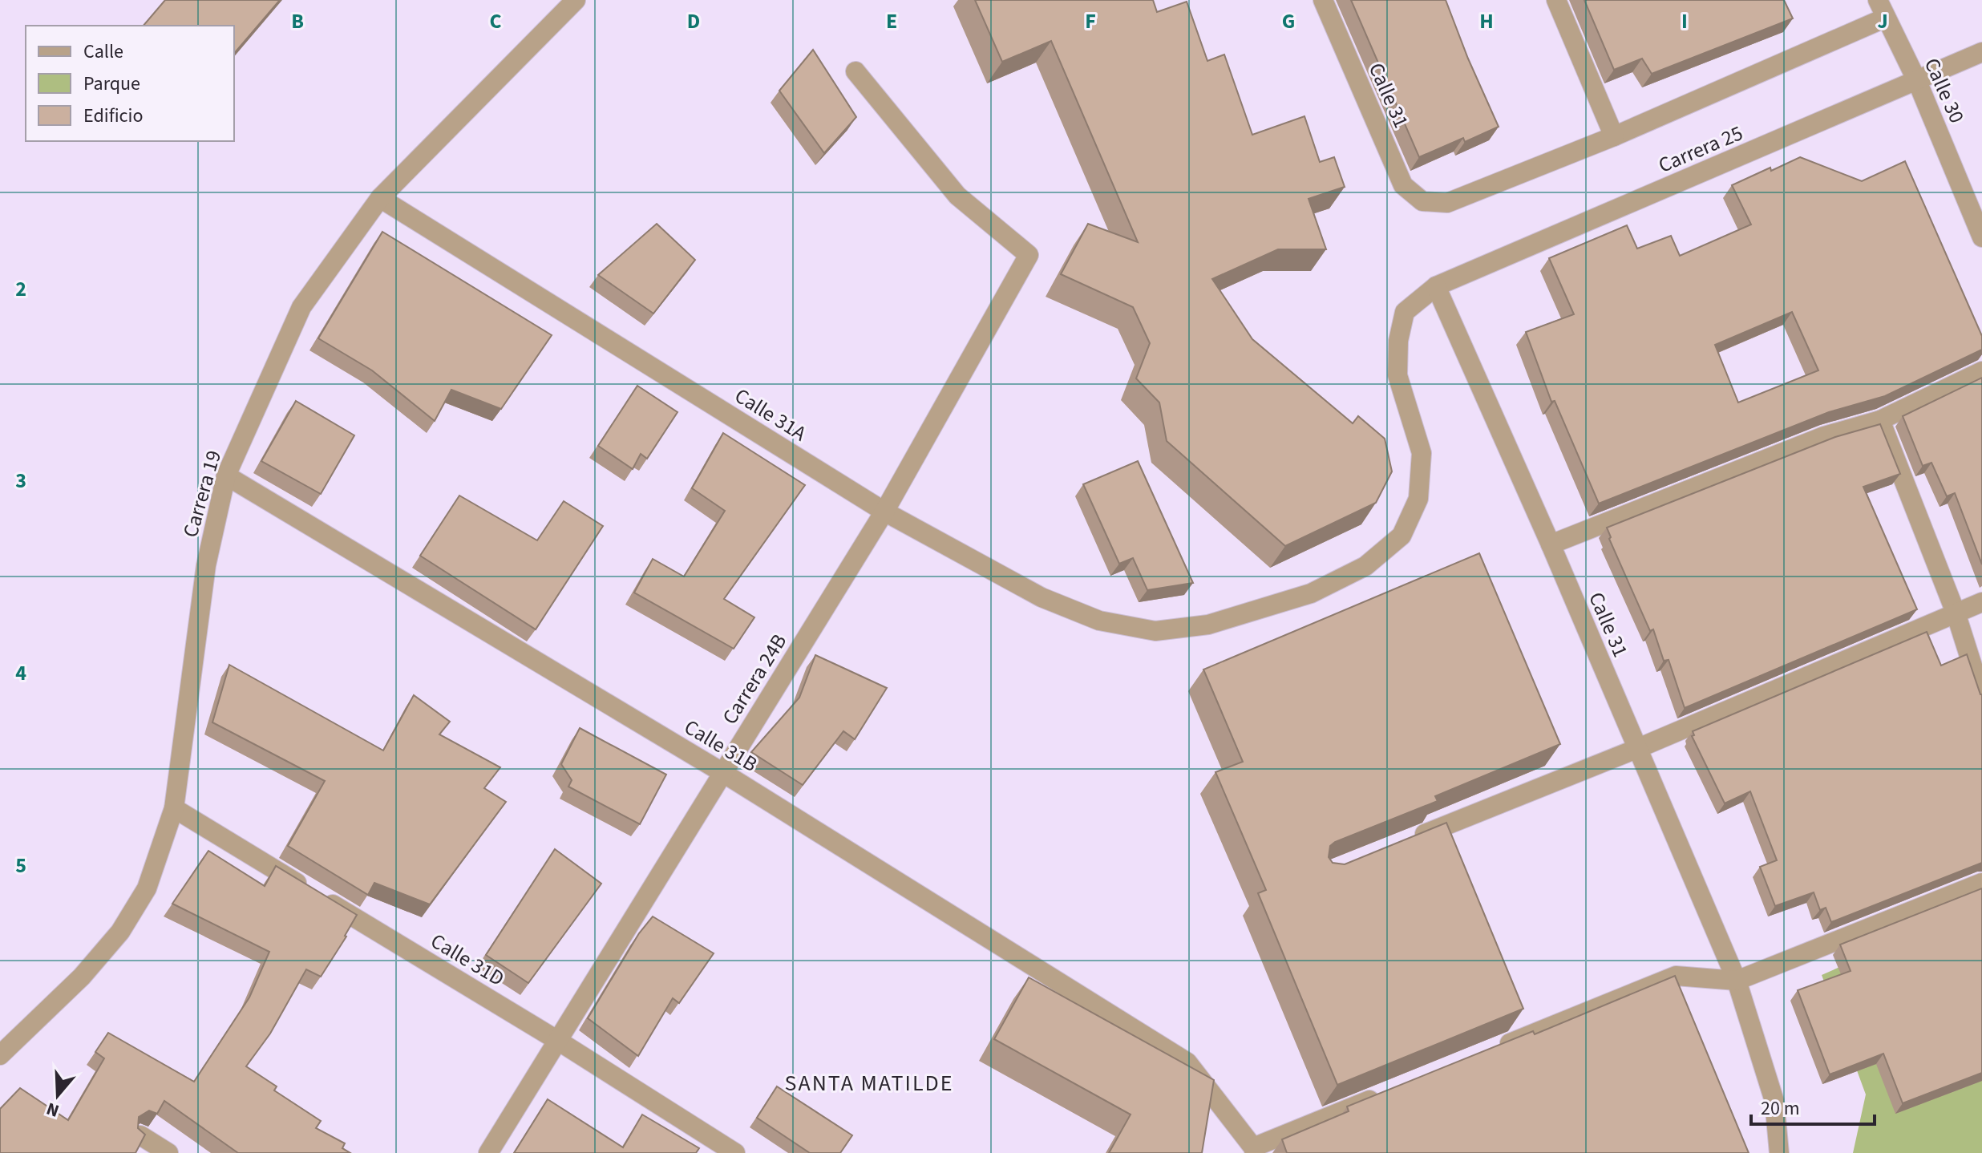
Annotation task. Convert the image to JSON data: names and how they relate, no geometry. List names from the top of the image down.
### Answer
{
  "streets": {
    "street": [
      "Calle 30",
      "Calle 31",
      "Carrera 25",
      "Calle 31A",
      "Carrera 19",
      "Carrera 24B",
      "Calle 31B",
      "Calle 31D"
    ]
  },
  "crossings": [
    ["Calle 30", "Carrera 25"],
    ["Calle 31", "Carrera 25"],
    ["Carrera 25", "Calle 31A"],
    ["Calle 31A", "Carrera 19"],
    ["Calle 31A", "Carrera 24B"],
    ["Carrera 19", "Calle 31B"],
    ["Carrera 19", "Calle 31D"],
    ["Carrera 24B", "Calle 31B"],
    ["Carrera 24B", "Calle 31D"]
  ],
  "districts": ["SANTA MATILDE"],
  "legend": ["Calle", "Parque", "Edificio"],
  "scale_bar": "20 m",
  "north": "bottom",
  "grid": {
    "columns": [
      "B",
      "C",
      "D",
      "E",
      "F",
      "G",
      "H",
      "I",
      "J"
    ],
    "rows": [
      "2",
      "3",
      "4",
      "5"
    ]
  }
}
